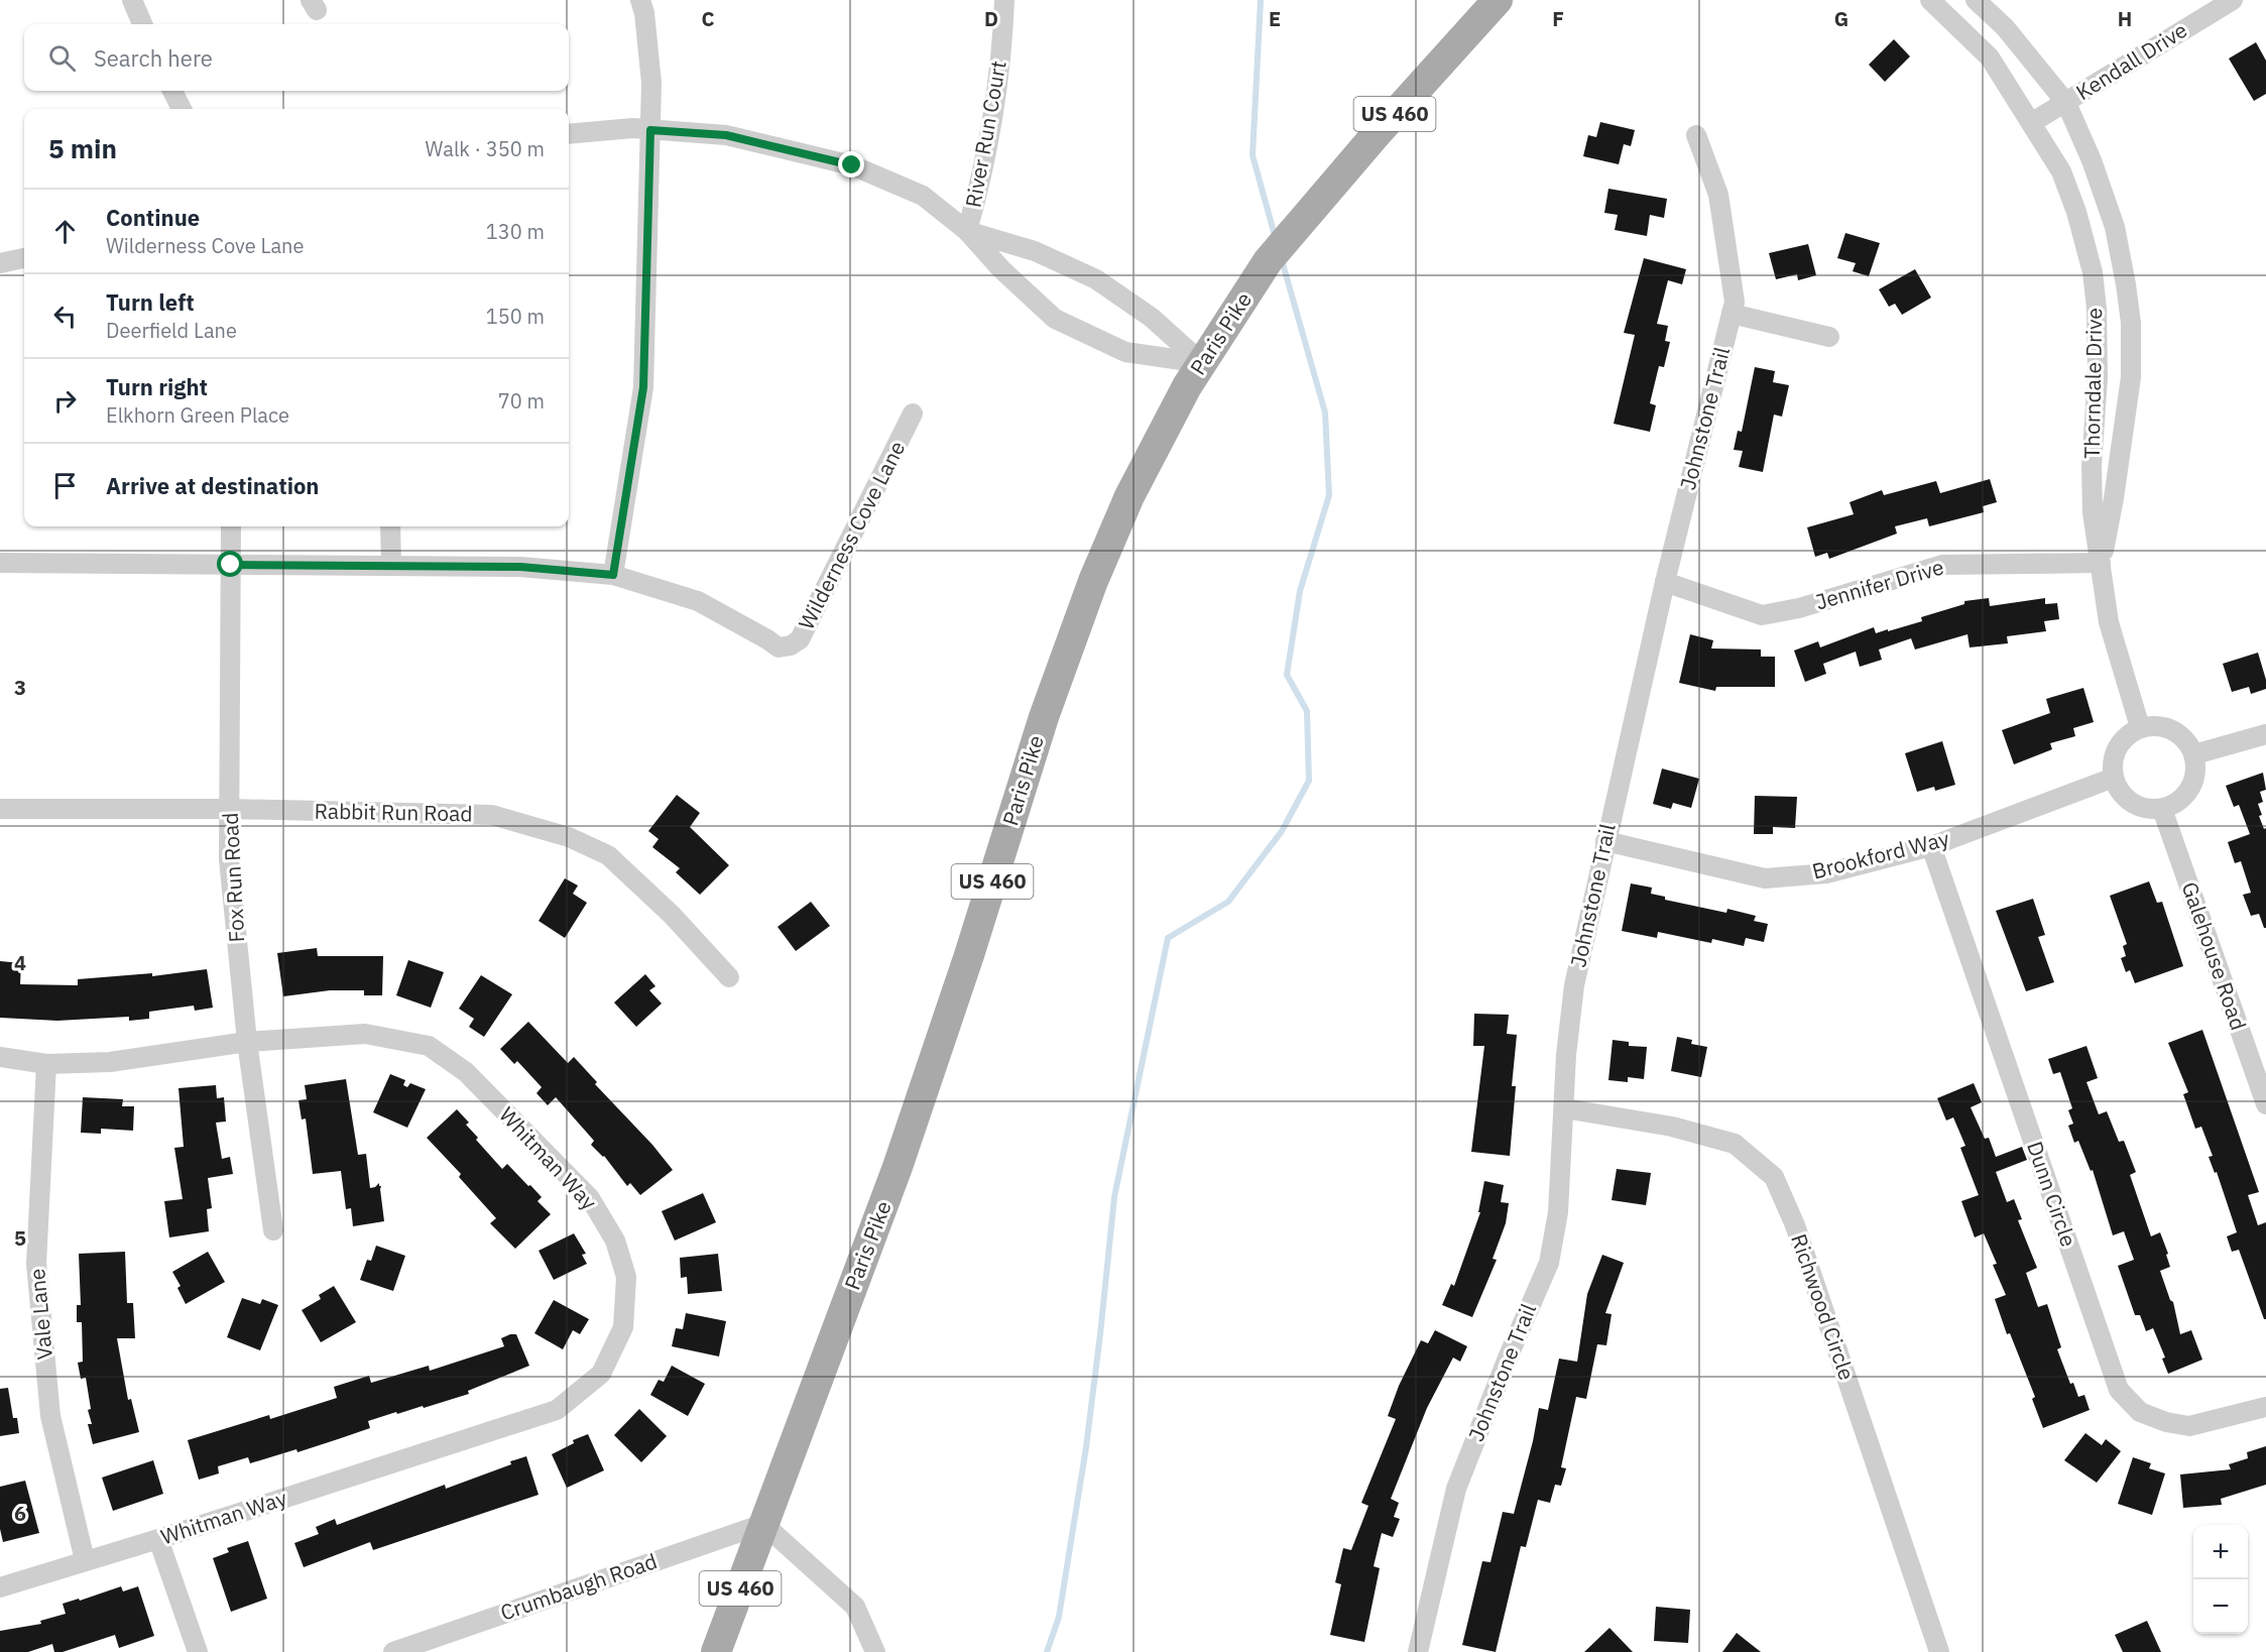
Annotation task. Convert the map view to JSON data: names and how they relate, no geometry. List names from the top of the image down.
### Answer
{
  "streets": {
    "main road": ["US 460", "Paris Pike"],
    "street": [
      "Kendall Drive",
      "River Run Court",
      "Thorndale Drive",
      "Johnstone Trail",
      "Wilderness Cove Lane",
      "Jennifer Drive",
      "Rabbit Run Road",
      "Brookford Way",
      "Fox Run Road",
      "Galehouse Road",
      "Whitman Way",
      "Dunn Circle",
      "Richwood Circle",
      "Vale Lane",
      "Crumbaugh Road"
    ]
  },
  "crossings": [
    ["Kendall Drive", "Thorndale Drive"],
    ["Paris Pike", "Crumbaugh Road"],
    ["Thorndale Drive", "Jennifer Drive"],
    ["Thorndale Drive", "Brookford Way"],
    ["Thorndale Drive", "Galehouse Road"],
    ["Johnstone Trail", "Jennifer Drive"],
    ["Johnstone Trail", "Brookford Way"],
    ["Johnstone Trail", "Richwood Circle"],
    ["Wilderness Cove Lane", "Fox Run Road"],
    ["Rabbit Run Road", "Fox Run Road"],
    ["Brookford Way", "Galehouse Road"],
    ["Brookford Way", "Dunn Circle"],
    ["Fox Run Road", "Whitman Way"],
    ["Whitman Way", "Vale Lane"]
  ],
  "page": {
    "search": "Search here",
    "heading": ["5 min", "Walk · 350 m"],
    "list": [
      ["Continue", "Wilderness Cove Lane", "130 m"],
      ["Turn left", "Deerfield Lane", "150 m"],
      ["Turn right", "Elkhorn Green Place", "70 m"],
      "Arrive at destination"
    ],
    "map_buttons": ["+", "−"]
  },
  "grid": {
    "columns": [
      "C",
      "D",
      "E",
      "F",
      "G",
      "H"
    ],
    "rows": [
      "3",
      "4",
      "5",
      "6"
    ]
  }
}
